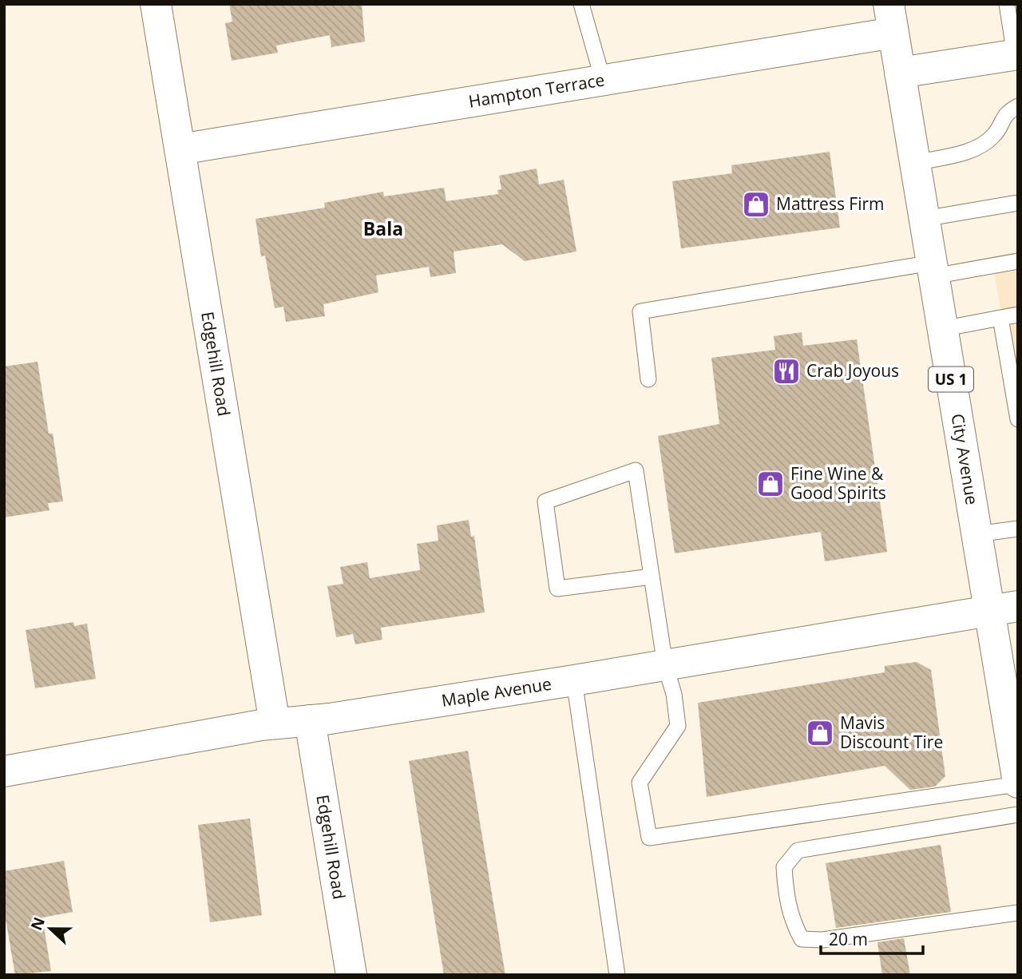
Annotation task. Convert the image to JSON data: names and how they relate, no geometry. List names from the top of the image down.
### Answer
{
  "streets": {
    "main road": [
      "Hampton Terrace",
      "Edgehill Road",
      "US 1",
      "City Avenue",
      "Maple Avenue"
    ]
  },
  "crossings": [
    ["Hampton Terrace", "Edgehill Road"],
    ["Hampton Terrace", "City Avenue"],
    ["Edgehill Road", "Maple Avenue"],
    ["City Avenue", "Maple Avenue"]
  ],
  "districts": ["Bala"],
  "places": {
    "shop": ["Mattress Firm", "Fine Wine & Good Spirits", "Mavis Discount Tire"],
    "restaurant": ["Crab Joyous"]
  },
  "scale_bar": "20 m",
  "north": "left"
}
